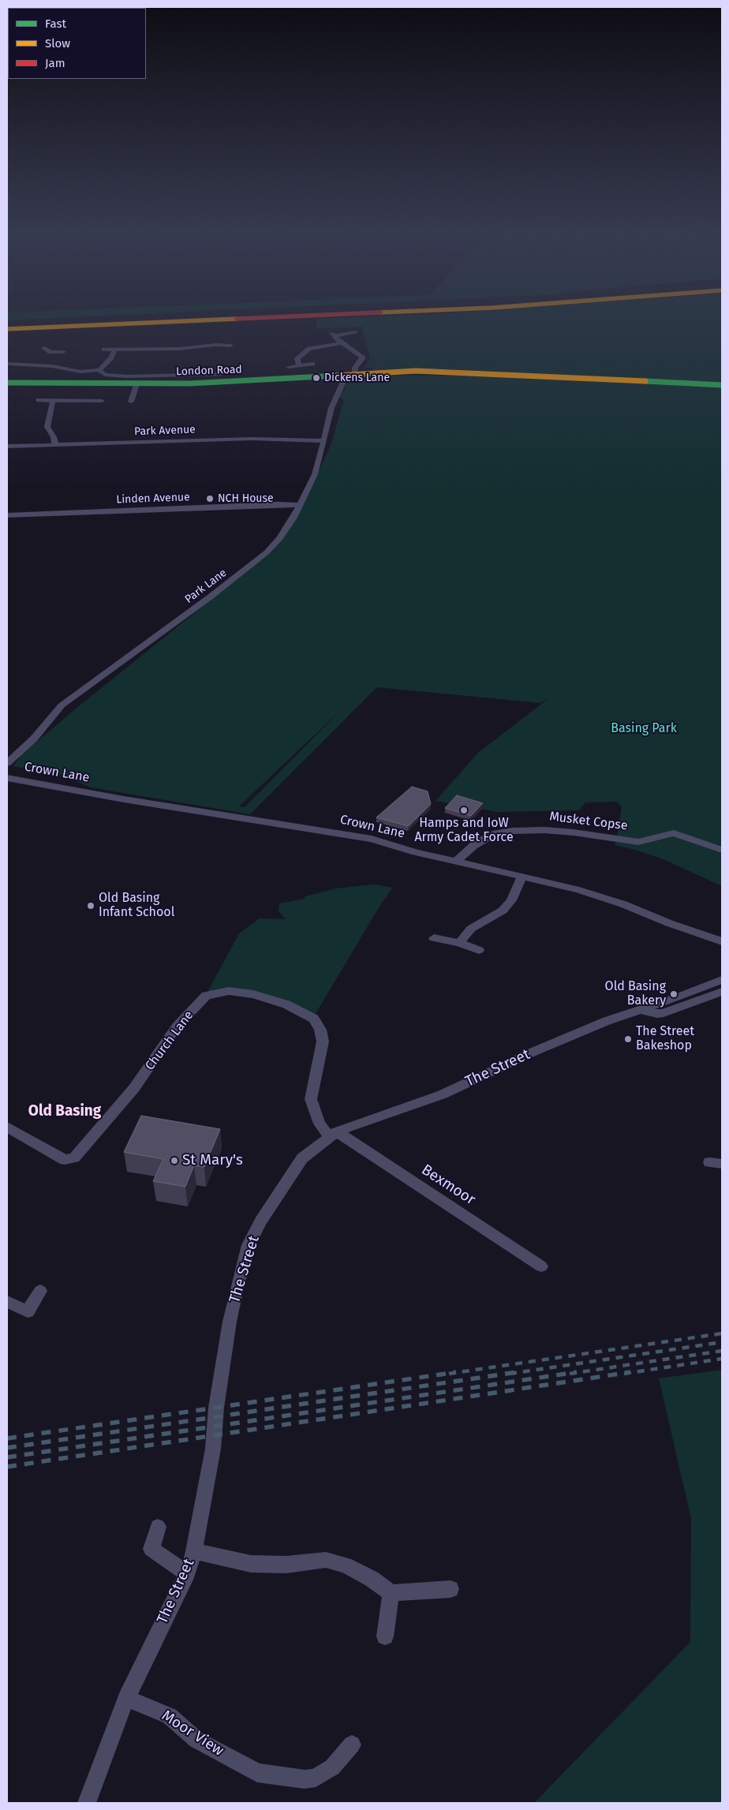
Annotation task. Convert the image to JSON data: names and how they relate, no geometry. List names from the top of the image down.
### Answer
{
  "streets": {
    "main road": ["London Road"],
    "street": [
      "Park Avenue",
      "Linden Avenue",
      "Park Lane",
      "Crown Lane",
      "Musket Copse",
      "Church Lane",
      "The Street",
      "Bexmoor",
      "Moor View"
    ]
  },
  "crossings": [
    ["London Road", "Park Lane"],
    ["Park Avenue", "Park Lane"],
    ["Linden Avenue", "Park Lane"],
    ["Crown Lane", "Musket Copse"],
    ["Church Lane", "The Street"],
    ["Church Lane", "Bexmoor"],
    ["The Street", "Bexmoor"],
    ["The Street", "Moor View"]
  ],
  "districts": ["Old Basing"],
  "parks": ["Basing Park"],
  "places": [
    "Dickens Lane",
    "NCH House",
    "Hamps and IoW Army Cadet Force",
    "Old Basing Infant School",
    "Old Basing Bakery",
    "The Street Bakeshop",
    "St Mary's"
  ],
  "legend": ["Fast", "Slow", "Jam"]
}
